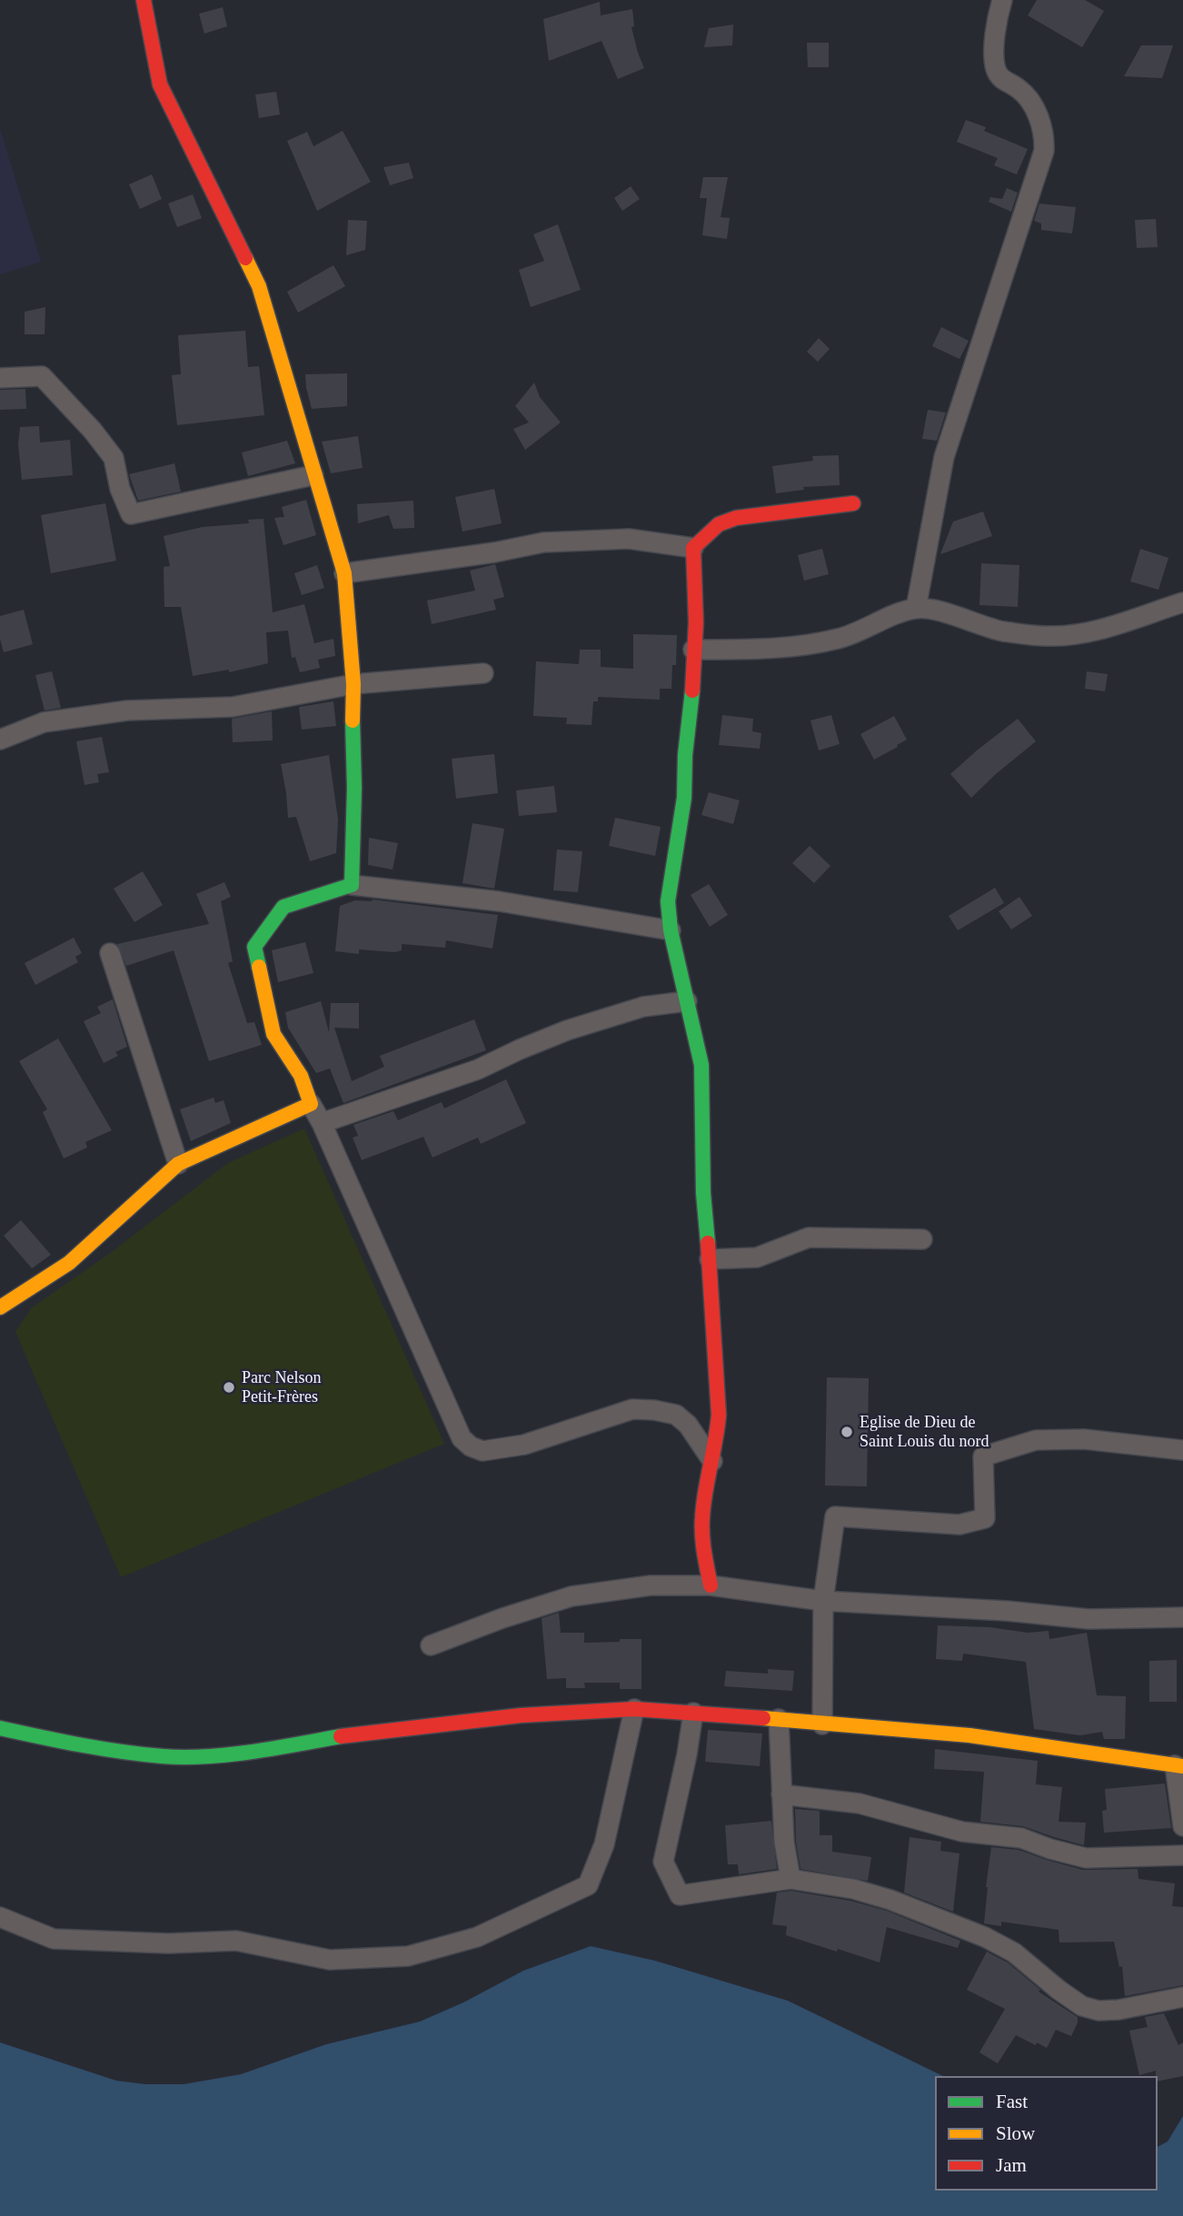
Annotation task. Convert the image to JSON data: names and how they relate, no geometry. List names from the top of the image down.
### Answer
{
  "places": ["Parc Nelson Petit-Frères", "Eglise de Dieu de Saint Louis du nord"],
  "legend": ["Fast", "Slow", "Jam"]
}
